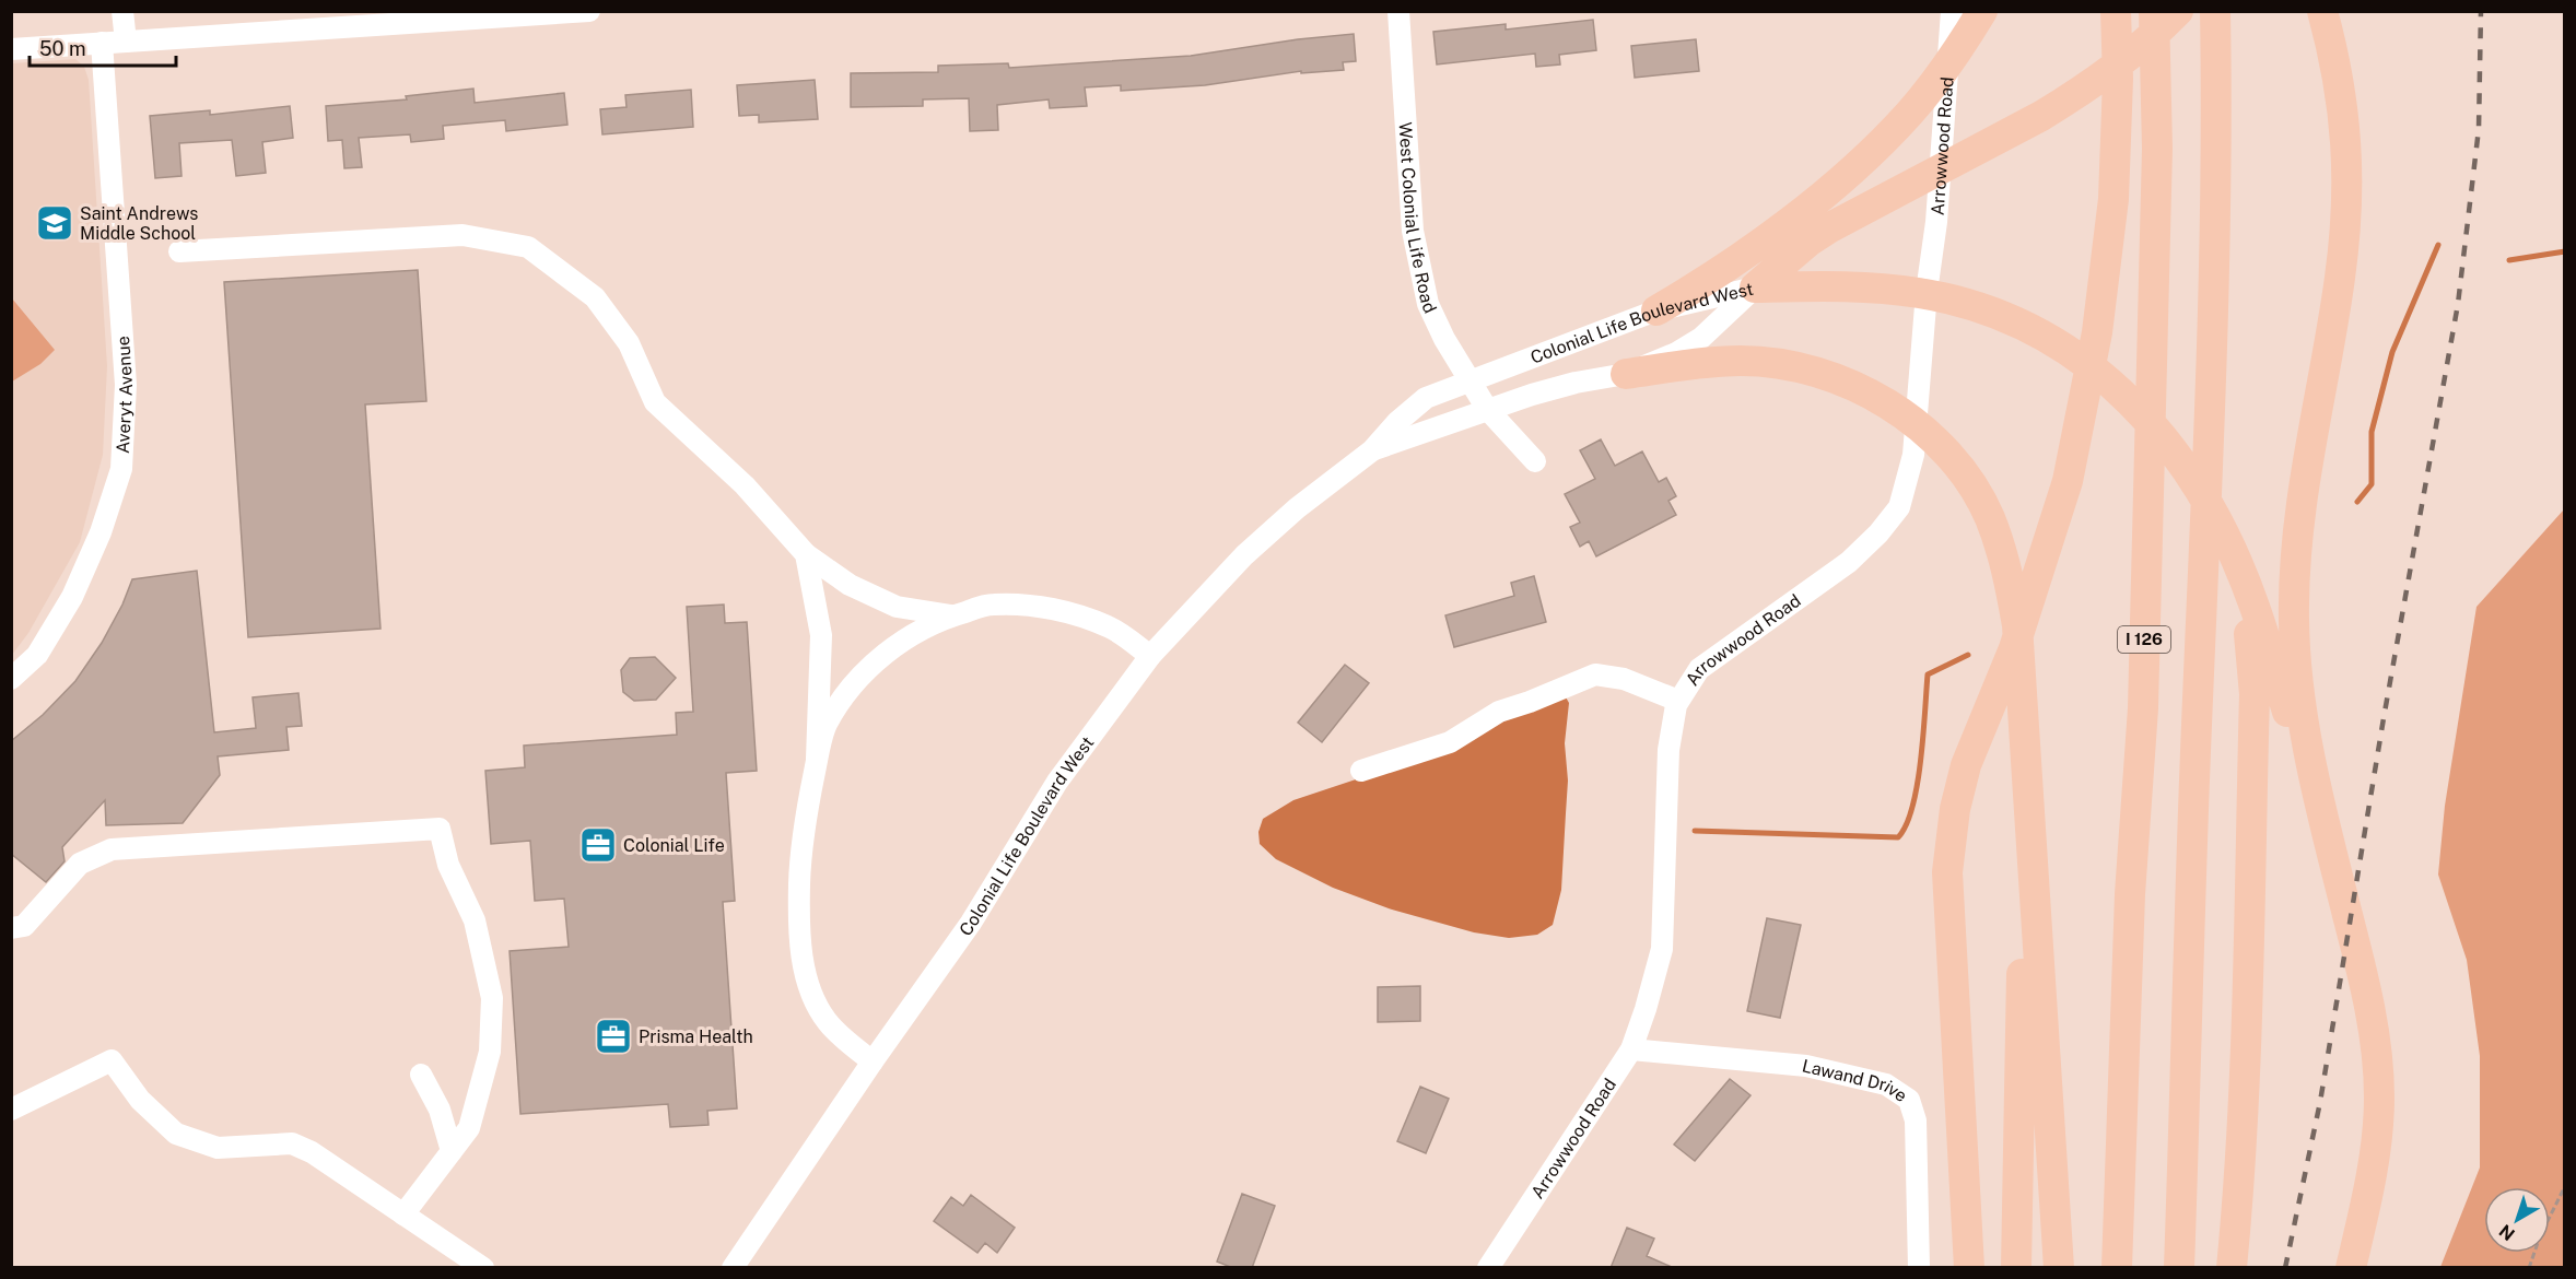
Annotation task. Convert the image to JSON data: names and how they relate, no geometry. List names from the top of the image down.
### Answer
{
  "streets": {
    "highway": ["I 126"],
    "street": [
      "Arrowwood Road",
      "West Colonial Life Road",
      "Colonial Life Boulevard West",
      "Averyt Avenue",
      "Lawand Drive"
    ]
  },
  "crossings": [
    ["Arrowwood Road", "Lawand Drive"],
    ["West Colonial Life Road", "Colonial Life Boulevard West"]
  ],
  "places": {
    "school or university": ["Saint Andrews Middle School"],
    "office": ["Colonial Life", "Prisma Health"]
  },
  "scale_bar": "50 m",
  "north": "bottom left"
}
